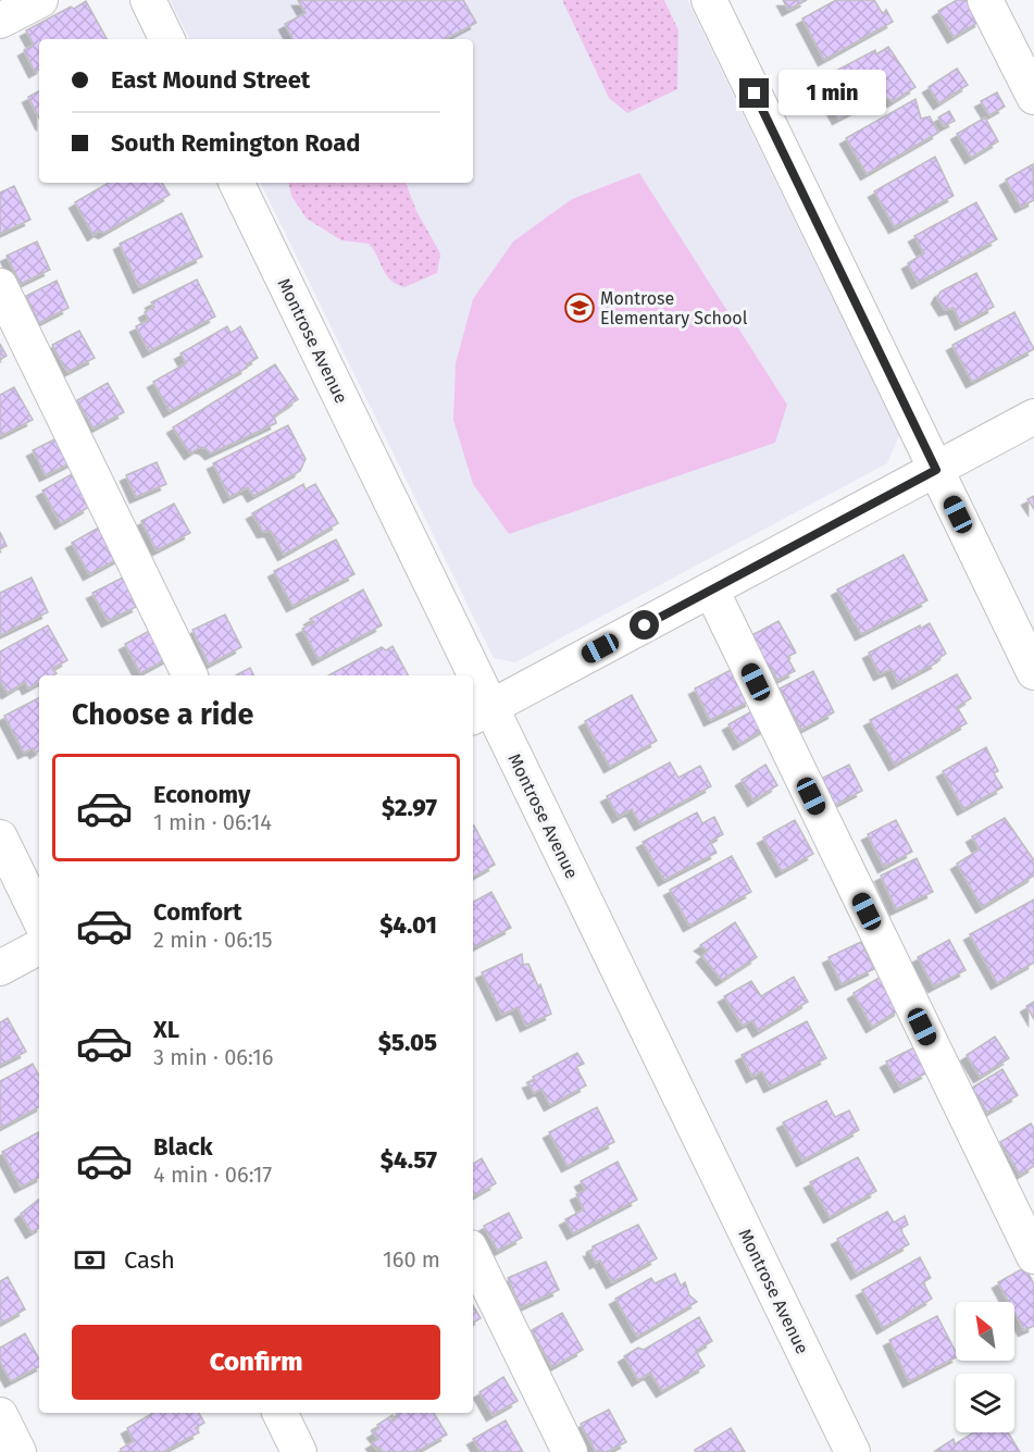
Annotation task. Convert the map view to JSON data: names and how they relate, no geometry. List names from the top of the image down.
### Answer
{
  "streets": {
    "street": ["Montrose Avenue"]
  },
  "places": {
    "school or university": ["Montrose Elementary School"]
  },
  "north": "top left",
  "page": {
    "banner": ["East Mound Street", "South Remington Road"],
    "bubble": "1 min",
    "heading": "Choose a ride",
    "list": [
      {
        "name": "Economy",
        "note": "1 min · 06:14",
        "value": "$2.97"
      },
      {
        "name": "Comfort",
        "note": "2 min · 06:15",
        "value": "$4.01"
      },
      {
        "name": "XL",
        "note": "3 min · 06:16",
        "value": "$5.05"
      },
      {
        "name": "Black",
        "note": "4 min · 06:17",
        "value": "$4.57"
      }
    ],
    "pay": ["Cash", "160 m"],
    "buttons": "Confirm"
  }
}
